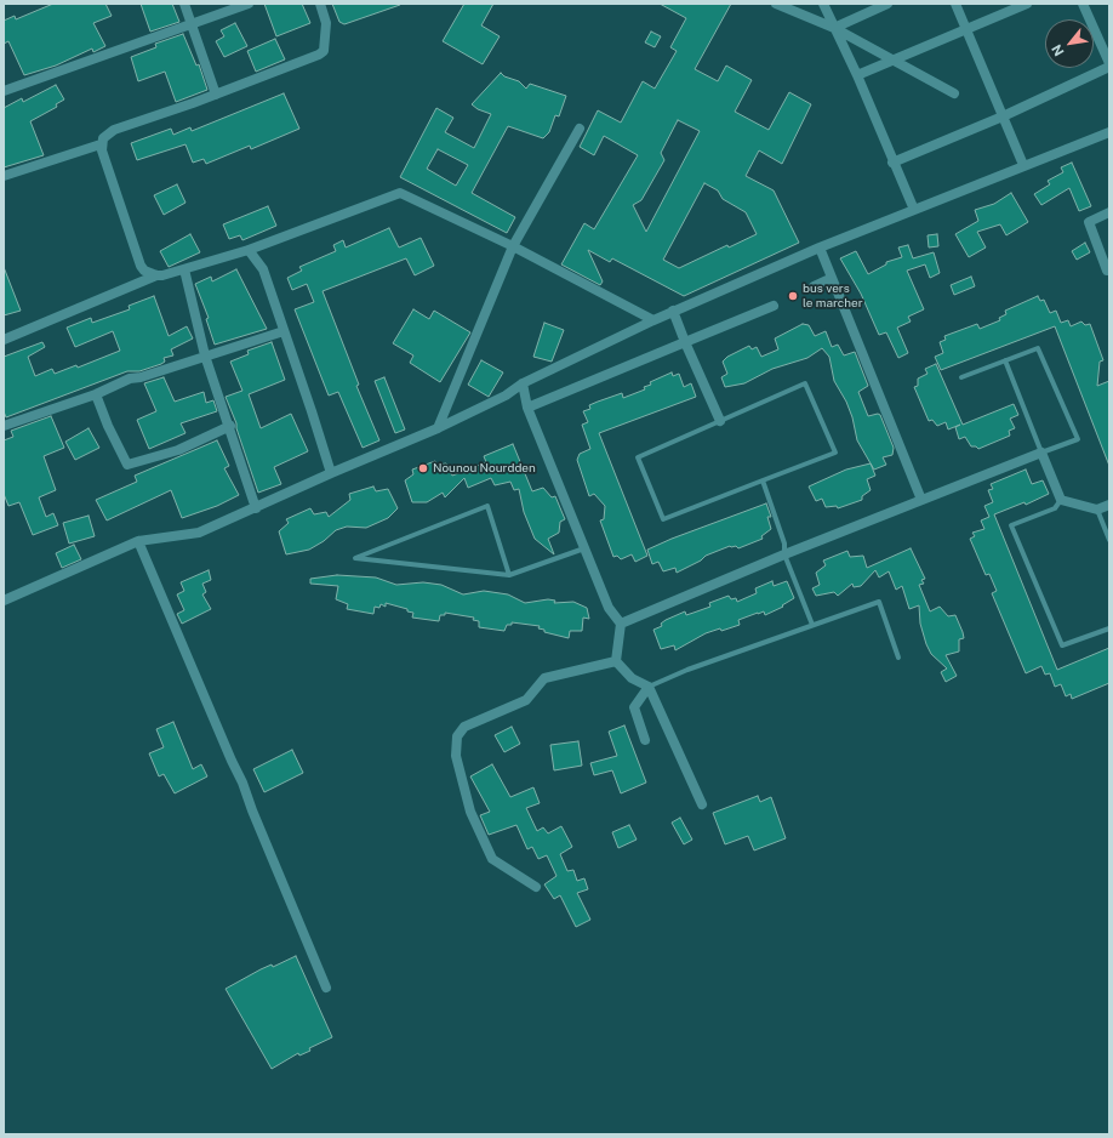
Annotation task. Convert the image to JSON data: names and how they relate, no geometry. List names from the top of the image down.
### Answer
{
  "places": ["bus vers le marcher", "Nounou Nourdden"],
  "north": "bottom left"
}
